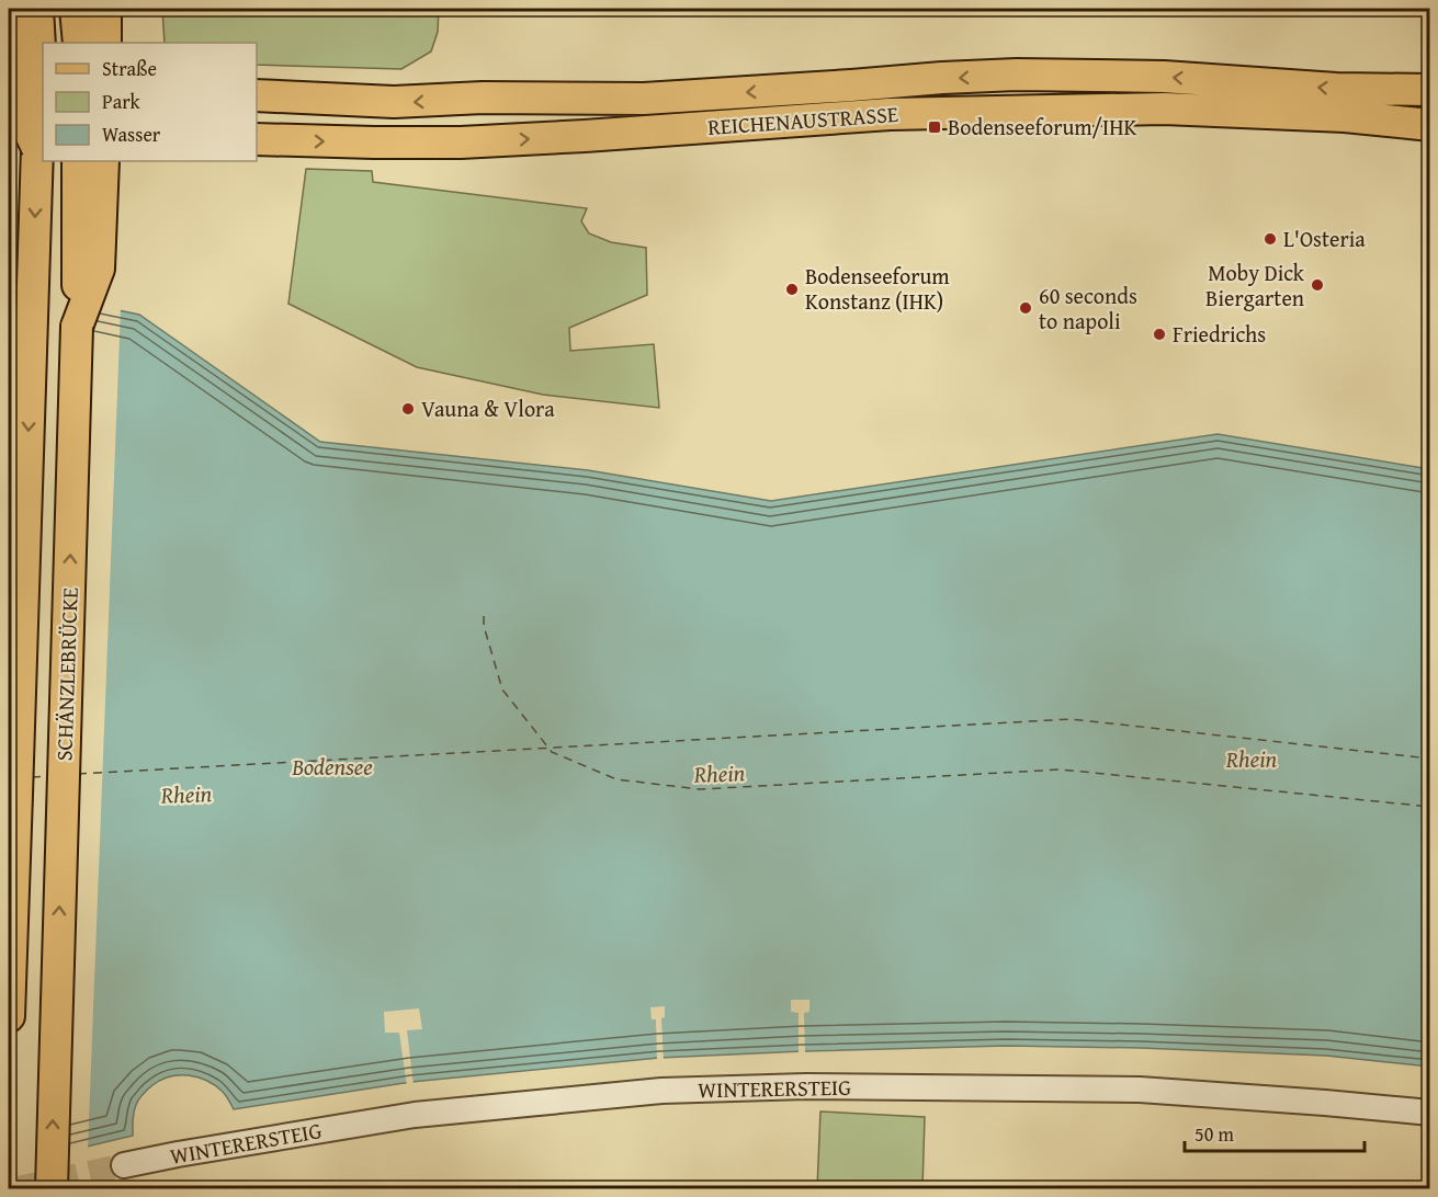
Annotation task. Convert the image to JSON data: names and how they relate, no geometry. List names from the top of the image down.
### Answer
{
  "streets": {
    "main road": ["REICHENAUSTRASSE", "SCHÄNZLEBRÜCKE"],
    "street": ["WINTERERSTEIG"]
  },
  "water": ["Rhein", "Bodensee"],
  "places": {
    "transit": ["Bodenseeforum/IHK"],
    "other": [
      "L'Osteria",
      "Moby Dick Biergarten",
      "Bodenseeforum Konstanz (IHK)",
      "60 seconds to napoli",
      "Friedrichs",
      "Vauna & Vlora"
    ]
  },
  "legend": ["Straße", "Park", "Wasser"],
  "scale_bar": "50 m"
}
